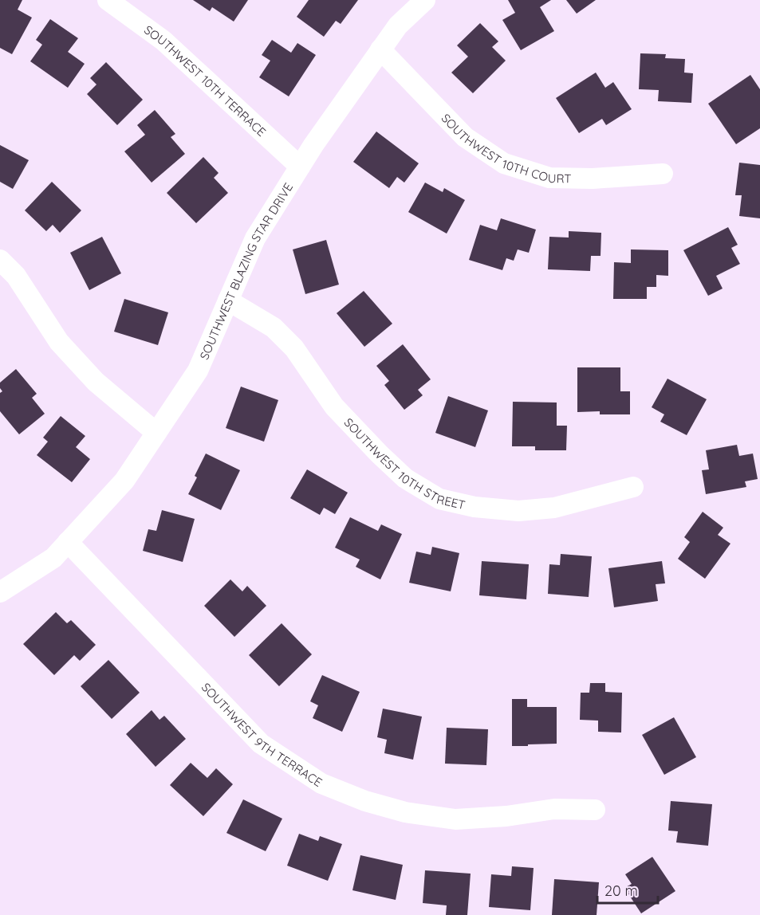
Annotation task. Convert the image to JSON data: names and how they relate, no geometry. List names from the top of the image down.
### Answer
{
  "streets": {
    "street": [
      "SOUTHWEST 10TH TERRACE",
      "SOUTHWEST 10TH COURT",
      "SOUTHWEST BLAZING STAR DRIVE",
      "SOUTHWEST 10TH STREET",
      "SOUTHWEST 9TH TERRACE"
    ]
  },
  "crossings": [
    ["SOUTHWEST 10TH TERRACE", "SOUTHWEST BLAZING STAR DRIVE"],
    ["SOUTHWEST 10TH COURT", "SOUTHWEST BLAZING STAR DRIVE"],
    ["SOUTHWEST BLAZING STAR DRIVE", "SOUTHWEST 10TH STREET"],
    ["SOUTHWEST BLAZING STAR DRIVE", "SOUTHWEST 9TH TERRACE"]
  ],
  "scale_bar": "20 m"
}
